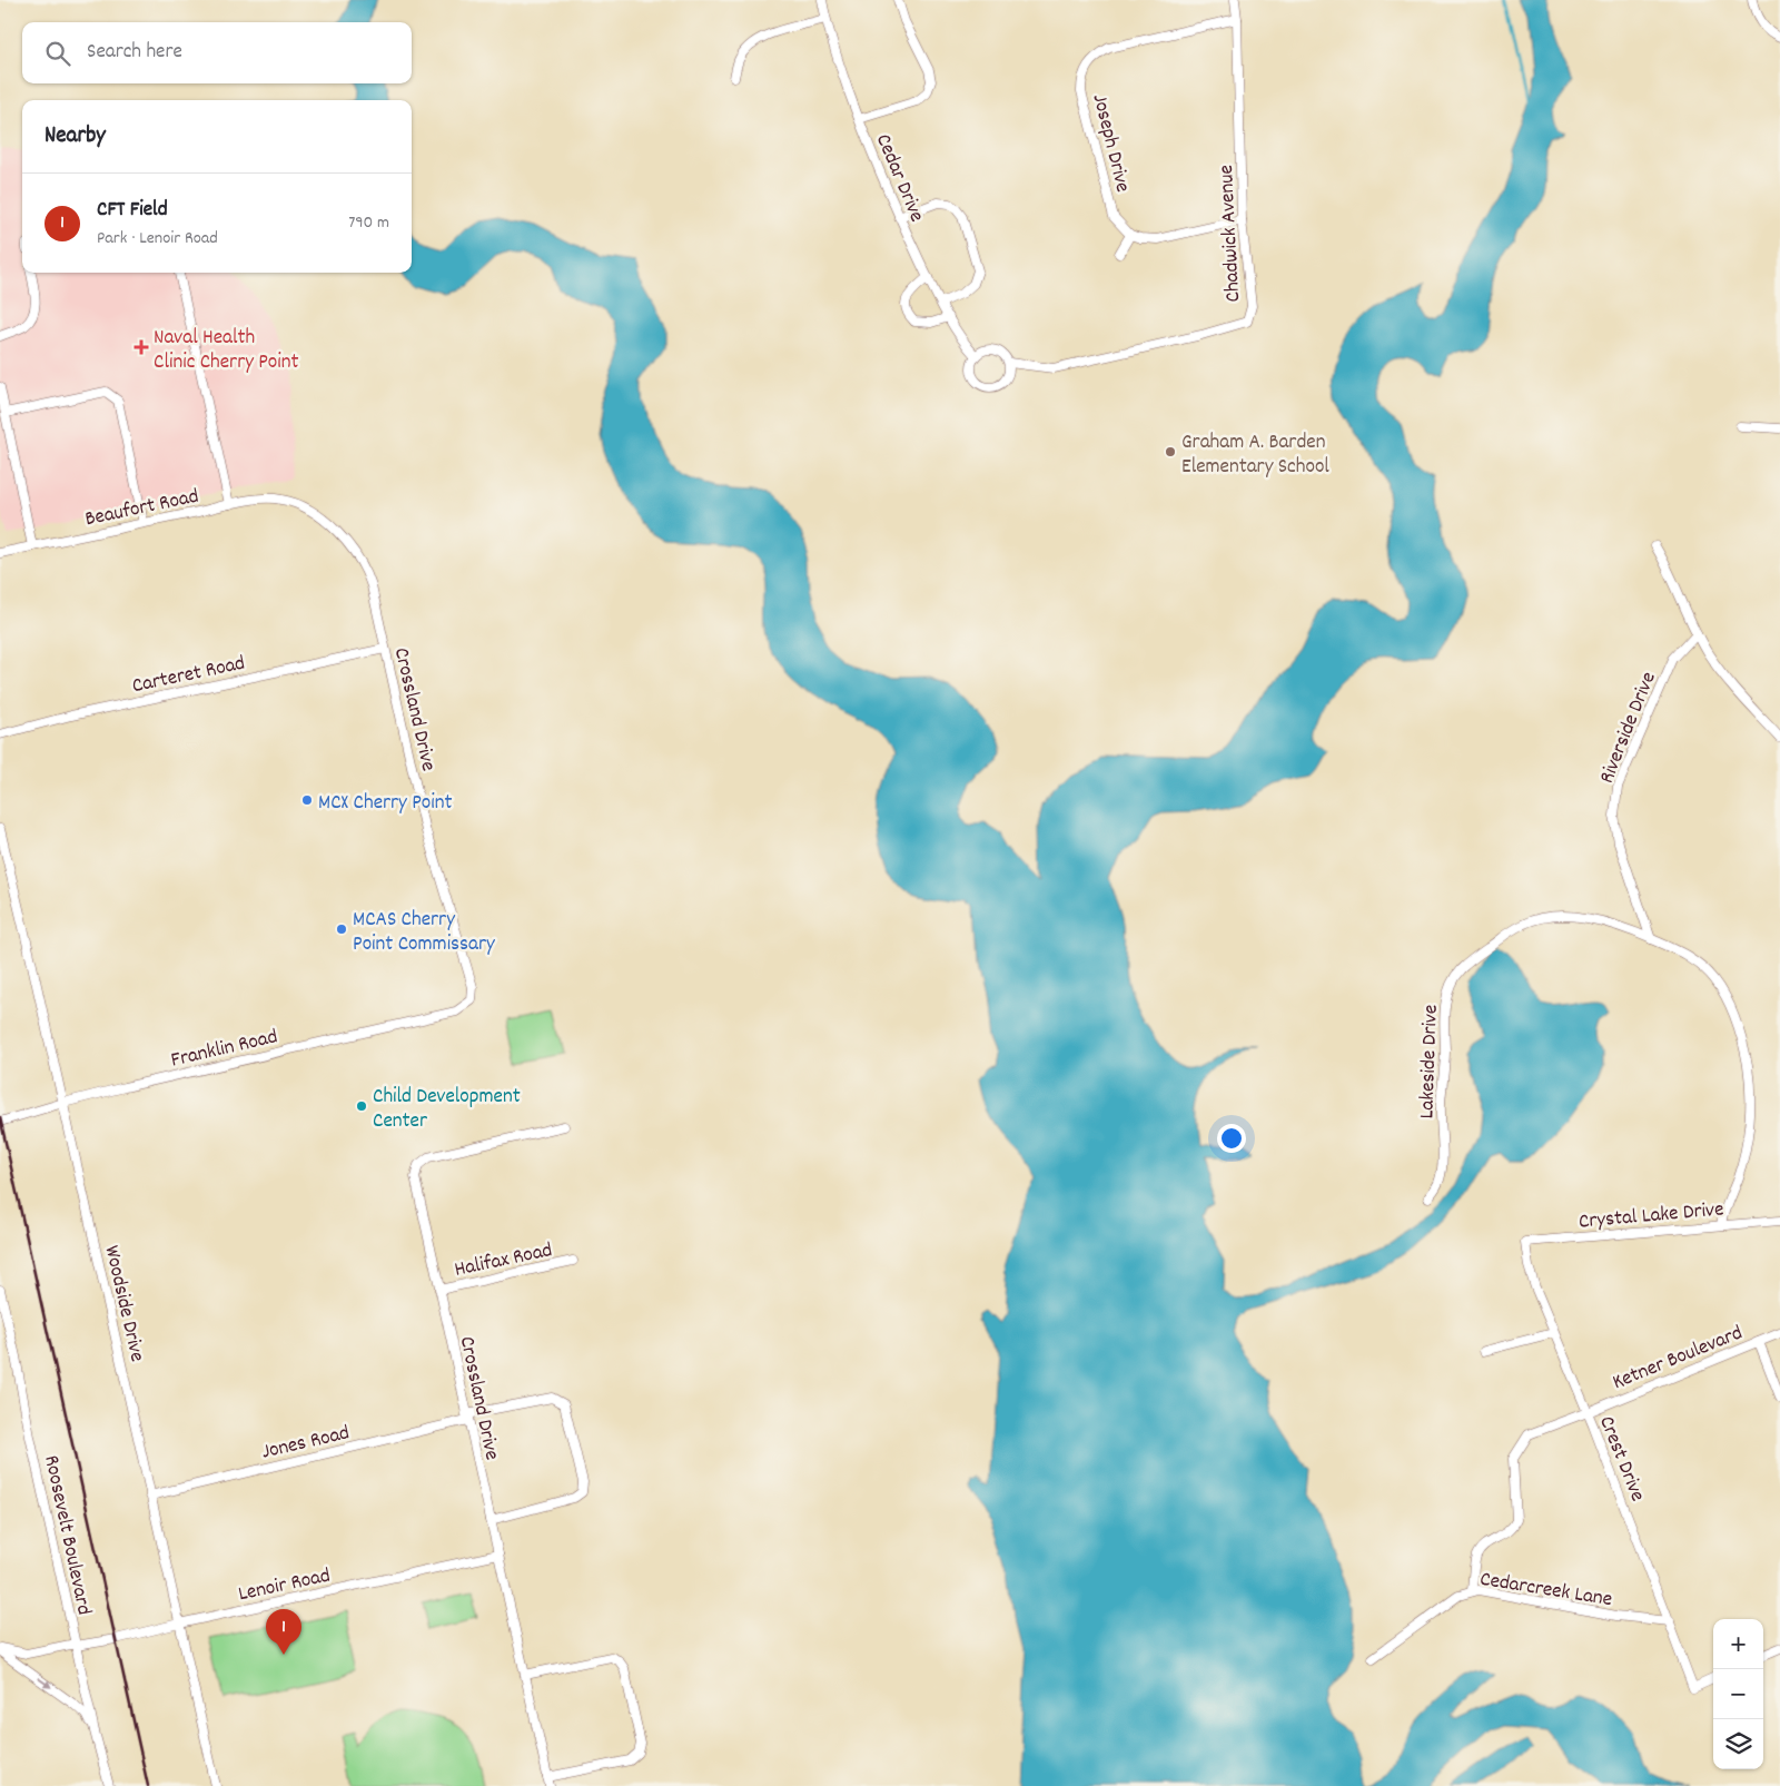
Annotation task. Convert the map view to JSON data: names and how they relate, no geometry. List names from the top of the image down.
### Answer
{
  "streets": {
    "street": [
      "Joseph Drive",
      "Cedar Drive",
      "Chadwick Avenue",
      "Beaufort Road",
      "Carteret Road",
      "Crossland Drive",
      "Riverside Drive",
      "Franklin Road",
      "Lakeside Drive",
      "Crystal Lake Drive",
      "Halifax Road",
      "Woodside Drive",
      "Ketner Boulevard",
      "Jones Road",
      "Crest Drive",
      "Roosevelt Boulevard",
      "Lenoir Road",
      "Cedarcreek Lane"
    ]
  },
  "crossings": [
    ["Joseph Drive", "Chadwick Avenue"],
    ["Cedar Drive", "Chadwick Avenue"],
    ["Beaufort Road", "Crossland Drive"],
    ["Carteret Road", "Crossland Drive"],
    ["Crossland Drive", "Franklin Road"],
    ["Crossland Drive", "Halifax Road"],
    ["Crossland Drive", "Jones Road"],
    ["Crossland Drive", "Lenoir Road"],
    ["Riverside Drive", "Lakeside Drive"],
    ["Franklin Road", "Woodside Drive"],
    ["Lakeside Drive", "Crystal Lake Drive"],
    ["Crystal Lake Drive", "Crest Drive"],
    ["Woodside Drive", "Jones Road"],
    ["Woodside Drive", "Lenoir Road"],
    ["Ketner Boulevard", "Crest Drive"],
    ["Ketner Boulevard", "Cedarcreek Lane"],
    ["Crest Drive", "Cedarcreek Lane"],
    ["Roosevelt Boulevard", "Lenoir Road"]
  ],
  "places": {
    "health": ["Naval Health Clinic Cherry Point"],
    "other": [
      "Graham A. Barden Elementary School",
      "MCX Cherry Point",
      "MCAS Cherry Point Commissary",
      "Child Development Center"
    ]
  },
  "page": {
    "search": "Search here",
    "heading": "Nearby",
    "list": [
      {
        "mark": "1",
        "name": "CFT Field",
        "note": "Park · Lenoir Road",
        "value": "790 m"
      }
    ],
    "pins": "1",
    "map_buttons": ["+", "−"]
  }
}
